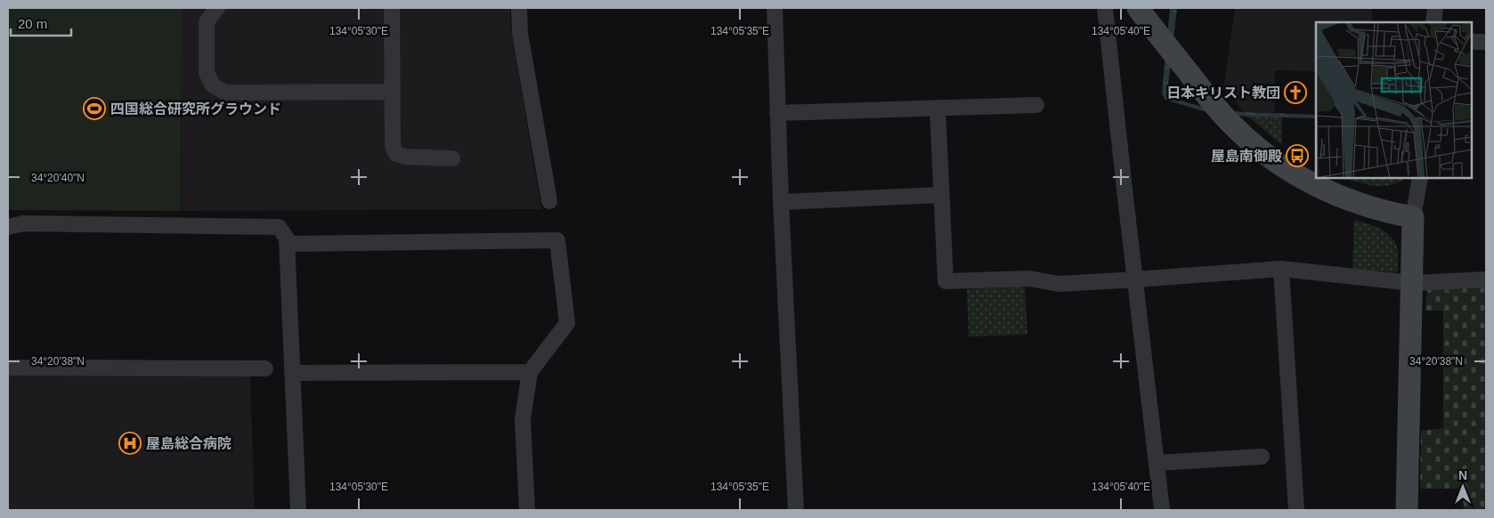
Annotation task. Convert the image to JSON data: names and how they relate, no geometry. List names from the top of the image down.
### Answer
{
  "places": {
    "church": ["日本キリスト教団"],
    "sports": ["四国総合研究所グラウンド"],
    "bus stop": ["屋島南御殿"],
    "hospital": ["屋島総合病院"]
  },
  "scale_bar": "20 m",
  "north": "top",
  "coordinates": [
    "134°05'30\"E",
    "134°05'35\"E",
    "134°05'40\"E",
    "34°20'40\"N",
    "34°20'38\"N"
  ]
}
